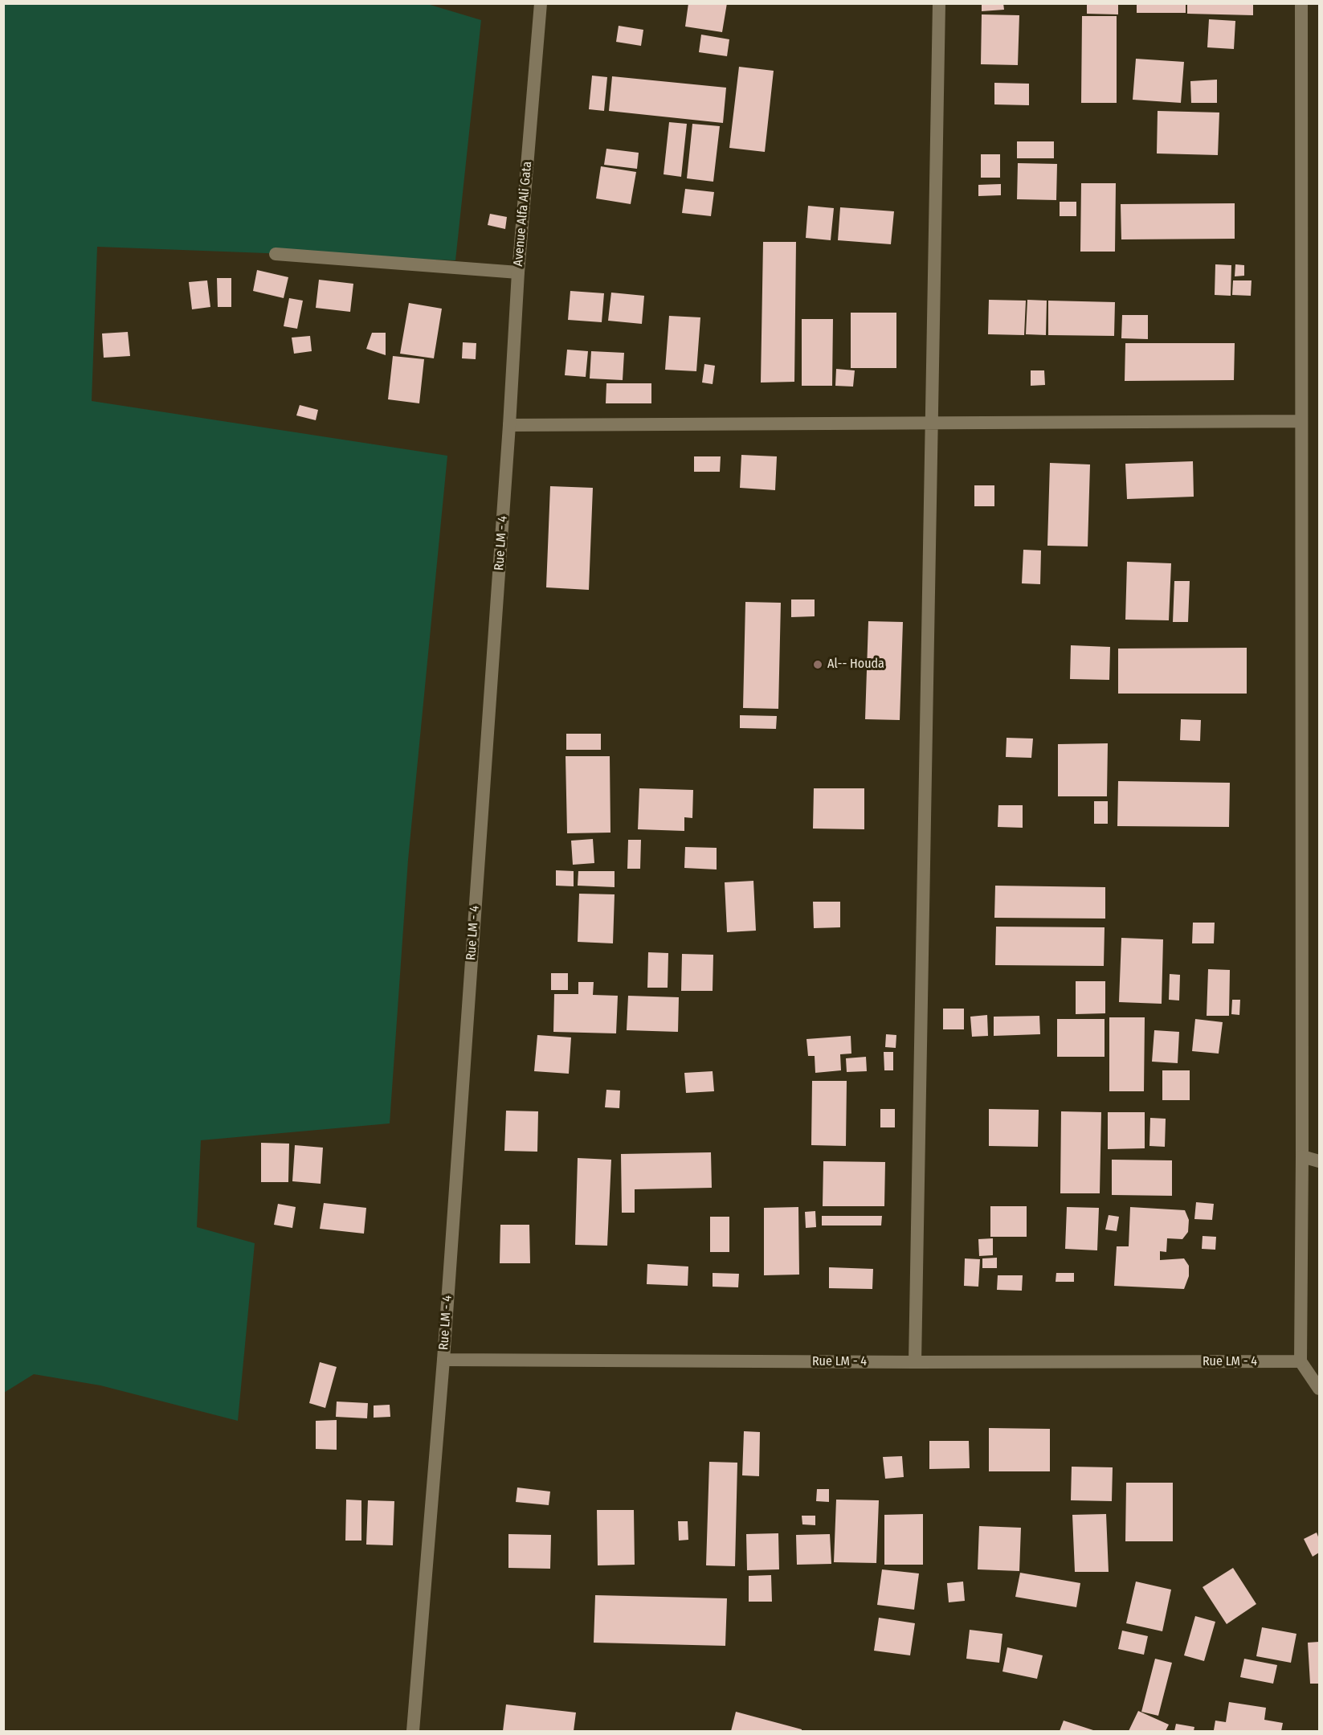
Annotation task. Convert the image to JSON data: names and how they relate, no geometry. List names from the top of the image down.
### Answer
{
  "streets": {
    "street": ["Avenue Alfa Ali Gata", "Rue LM - 4"]
  },
  "crossings": [
    ["Avenue Alfa Ali Gata", "Rue LM - 4"]
  ],
  "places": ["Al-- Houda"]
}
